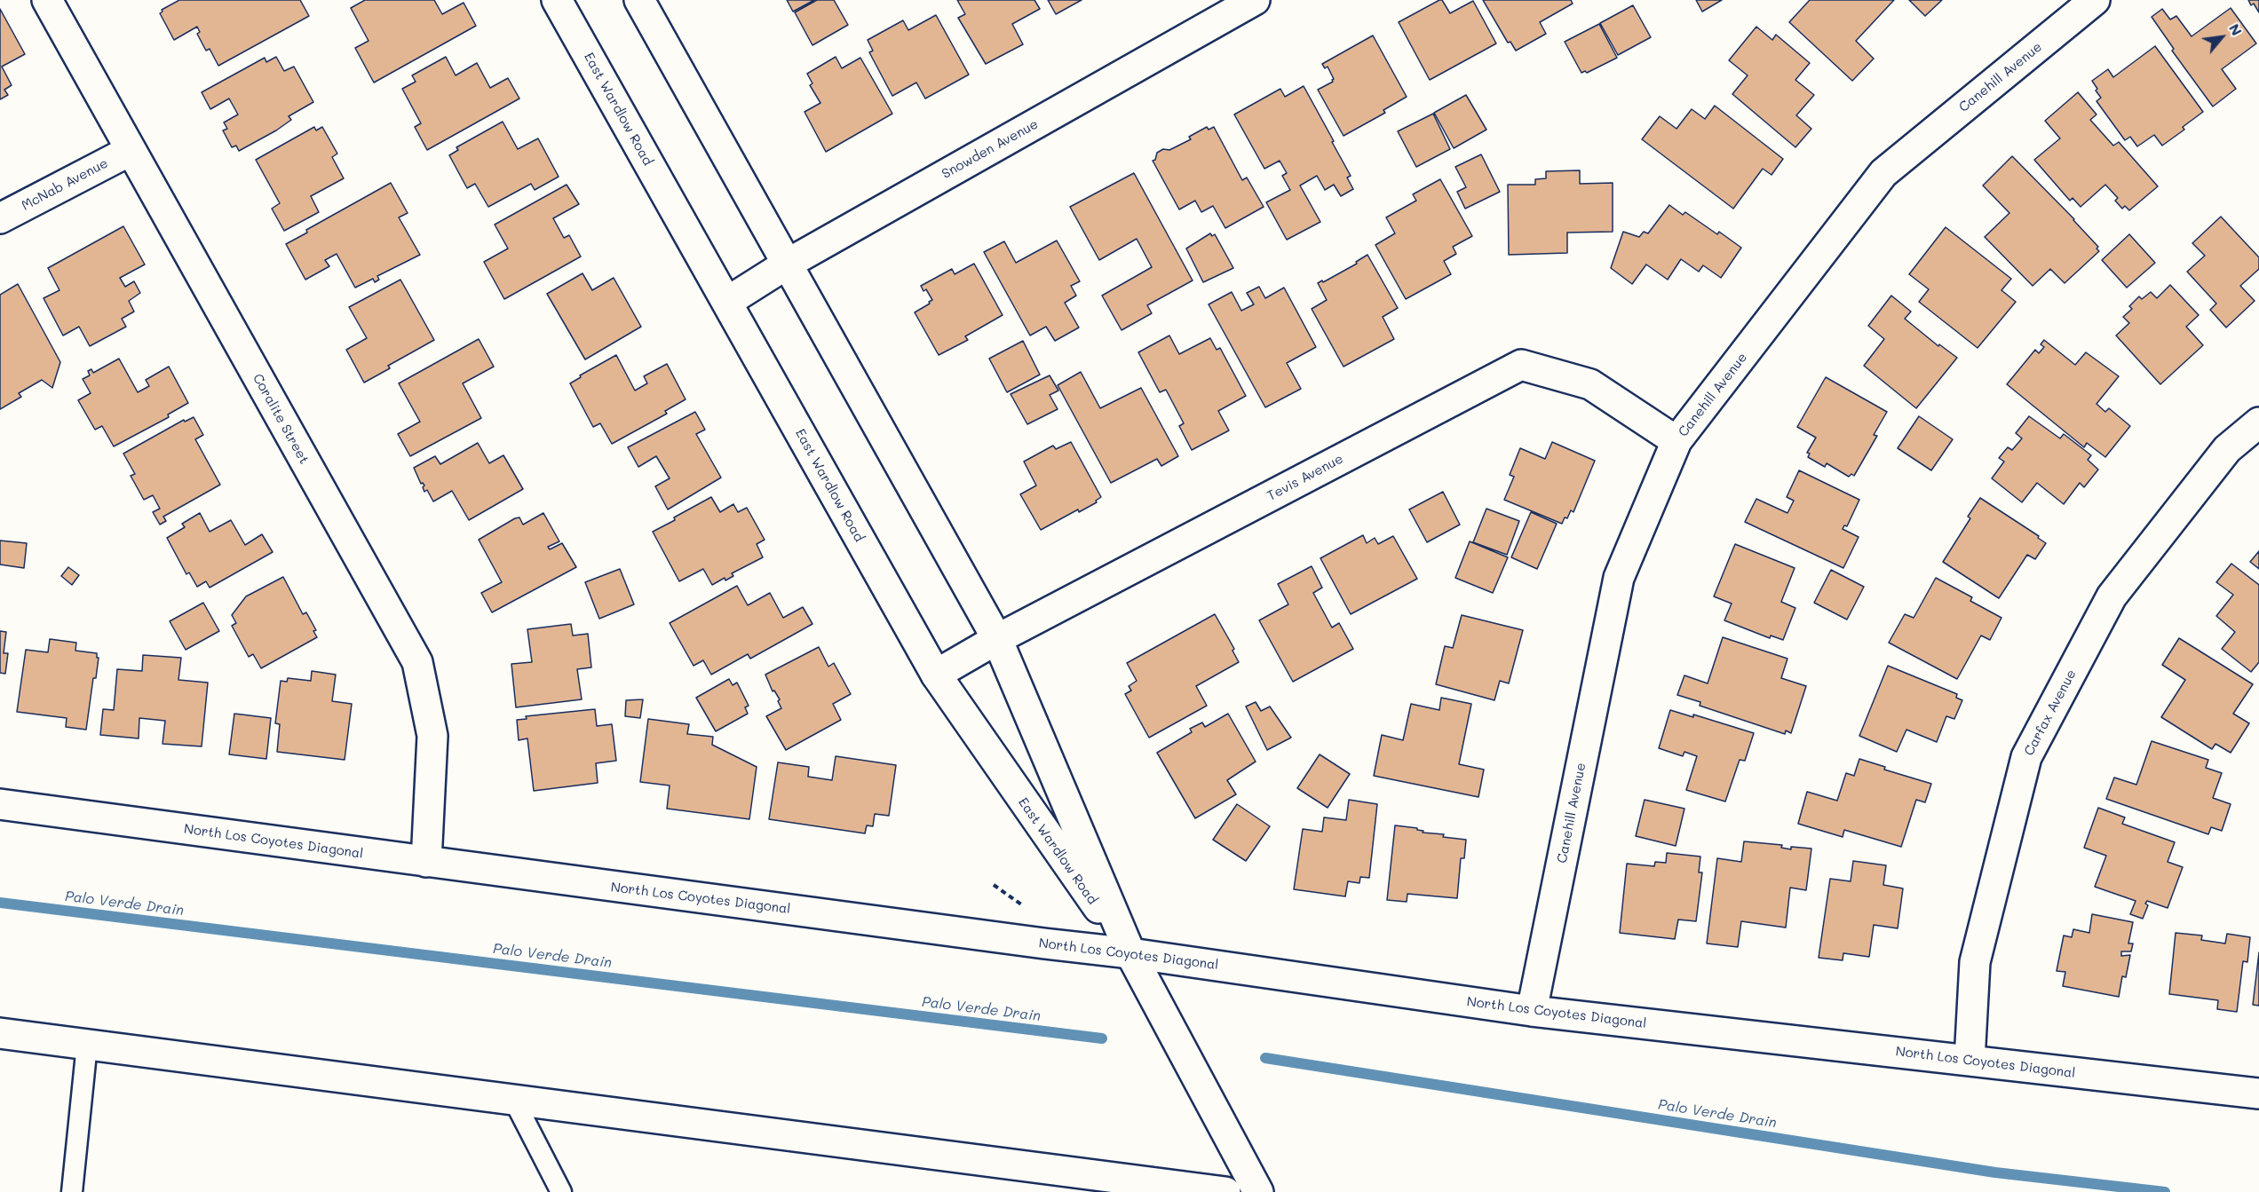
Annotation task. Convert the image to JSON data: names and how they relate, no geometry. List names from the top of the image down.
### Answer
{
  "streets": {
    "street": [
      "Canehill Avenue",
      "East Wardlow Road",
      "Snowden Avenue",
      "McNab Avenue",
      "Coralite Street",
      "Tevis Avenue",
      "Carfax Avenue",
      "North Los Coyotes Diagonal"
    ]
  },
  "crossings": [
    ["Canehill Avenue", "Tevis Avenue"],
    ["Canehill Avenue", "North Los Coyotes Diagonal"],
    ["East Wardlow Road", "Snowden Avenue"],
    ["East Wardlow Road", "Tevis Avenue"],
    ["East Wardlow Road", "North Los Coyotes Diagonal"],
    ["McNab Avenue", "Coralite Street"],
    ["Coralite Street", "North Los Coyotes Diagonal"],
    ["Carfax Avenue", "North Los Coyotes Diagonal"]
  ],
  "water": ["Palo Verde Drain"],
  "north": "top right"
}
